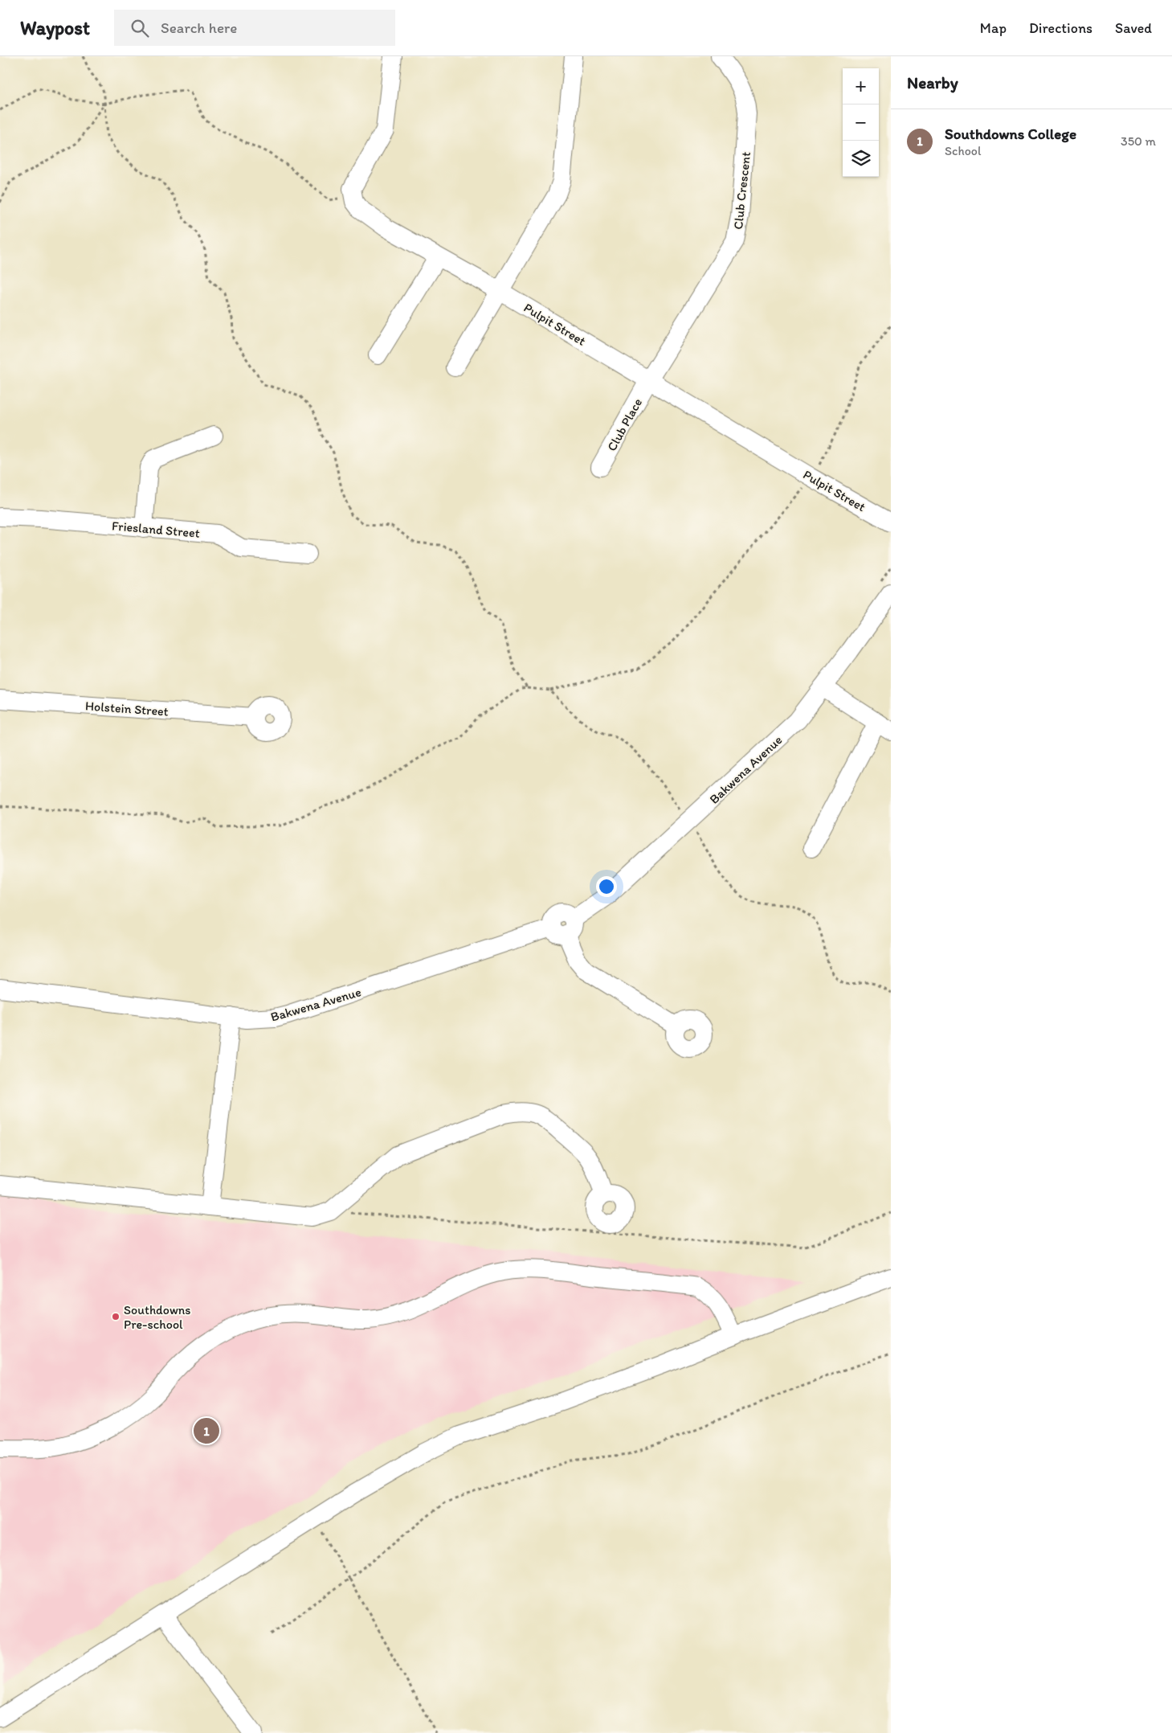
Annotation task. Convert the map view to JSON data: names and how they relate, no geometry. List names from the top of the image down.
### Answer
{
  "streets": {
    "street": [
      "Club Crescent",
      "Pulpit Street",
      "Club Place",
      "Friesland Street",
      "Holstein Street",
      "Bakwena Avenue"
    ]
  },
  "crossings": [
    ["Club Crescent", "Pulpit Street"],
    ["Club Crescent", "Club Place"],
    ["Pulpit Street", "Club Place"]
  ],
  "places": ["Southdowns Pre-school"],
  "page": {
    "header": "Waypost",
    "search": "Search here",
    "nav": ["Map", "Directions", "Saved"],
    "heading": "Nearby",
    "map_buttons": ["+", "−"],
    "list": [
      {
        "mark": "1",
        "name": "Southdowns College",
        "note": "School",
        "value": "350 m"
      }
    ],
    "pins": "1"
  }
}
